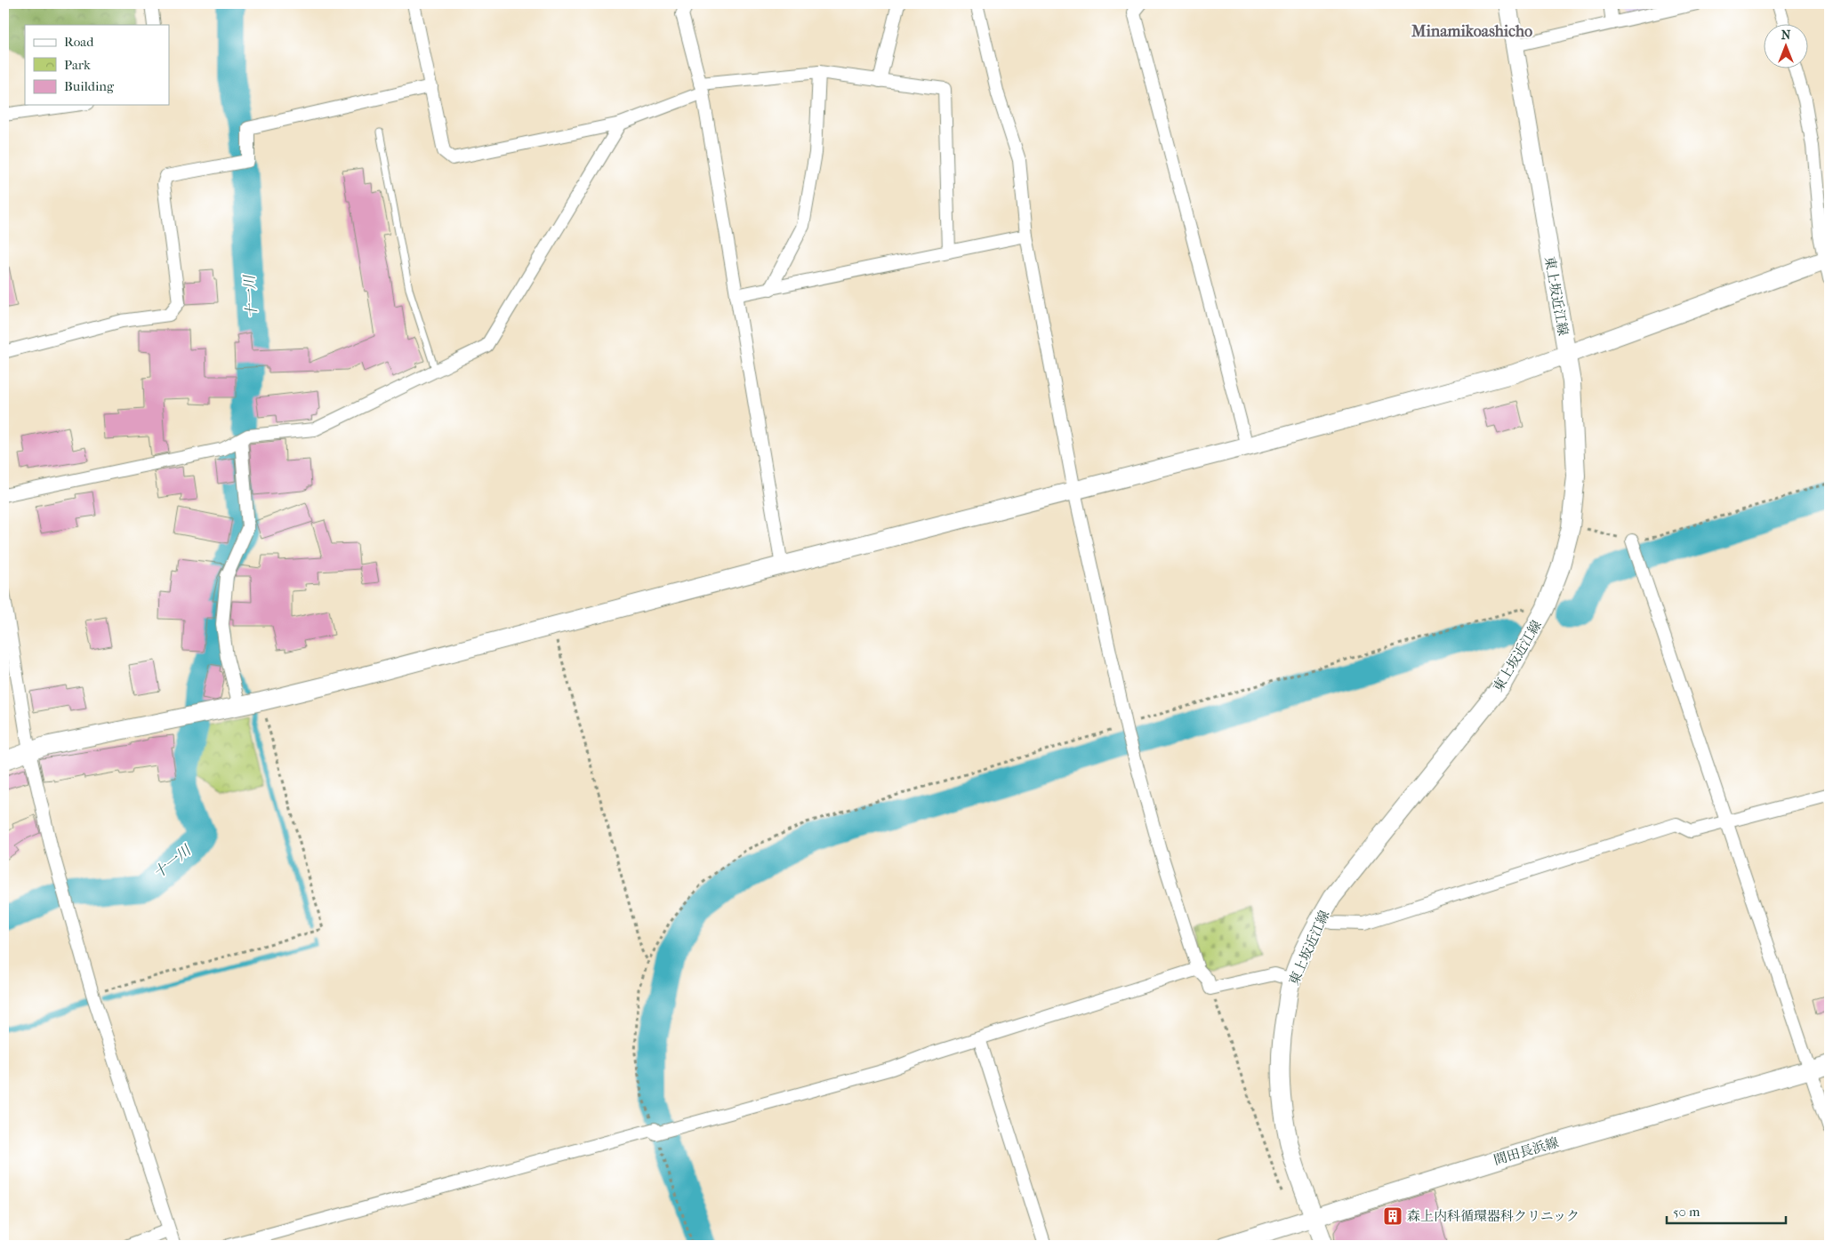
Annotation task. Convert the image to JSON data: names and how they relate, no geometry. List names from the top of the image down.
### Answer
{
  "streets": {
    "main road": ["東上坂近江線", "間田長浜線"]
  },
  "crossings": [
    ["東上坂近江線", "間田長浜線"]
  ],
  "districts": ["Minamikoashicho"],
  "water": ["十一川"],
  "places": {
    "building": ["森上内科循環器科クリニック"]
  },
  "legend": ["Road", "Park", "Building"],
  "scale_bar": "50 m",
  "north": "top"
}
